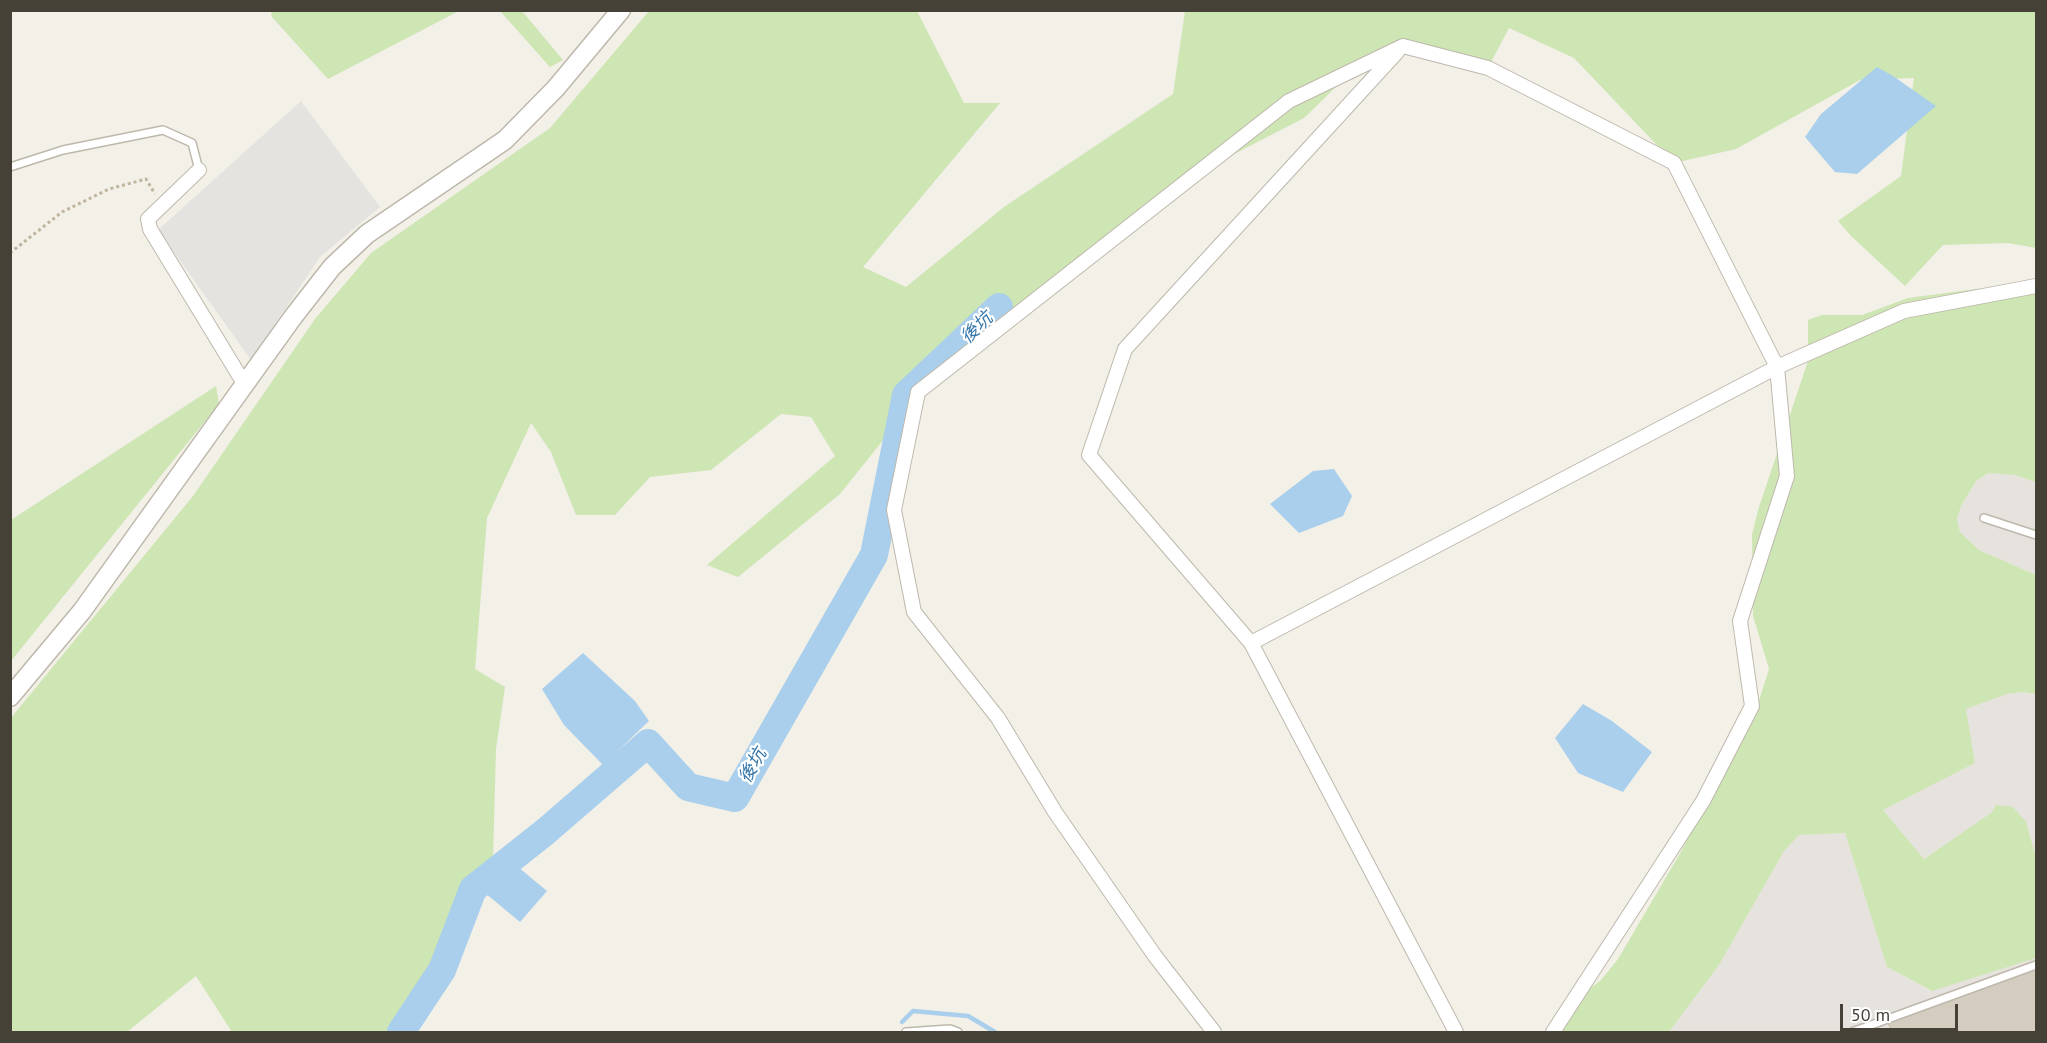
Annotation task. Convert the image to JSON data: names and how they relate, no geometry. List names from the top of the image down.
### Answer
{
  "water": ["後坑"],
  "scale_bar": "50 m"
}
